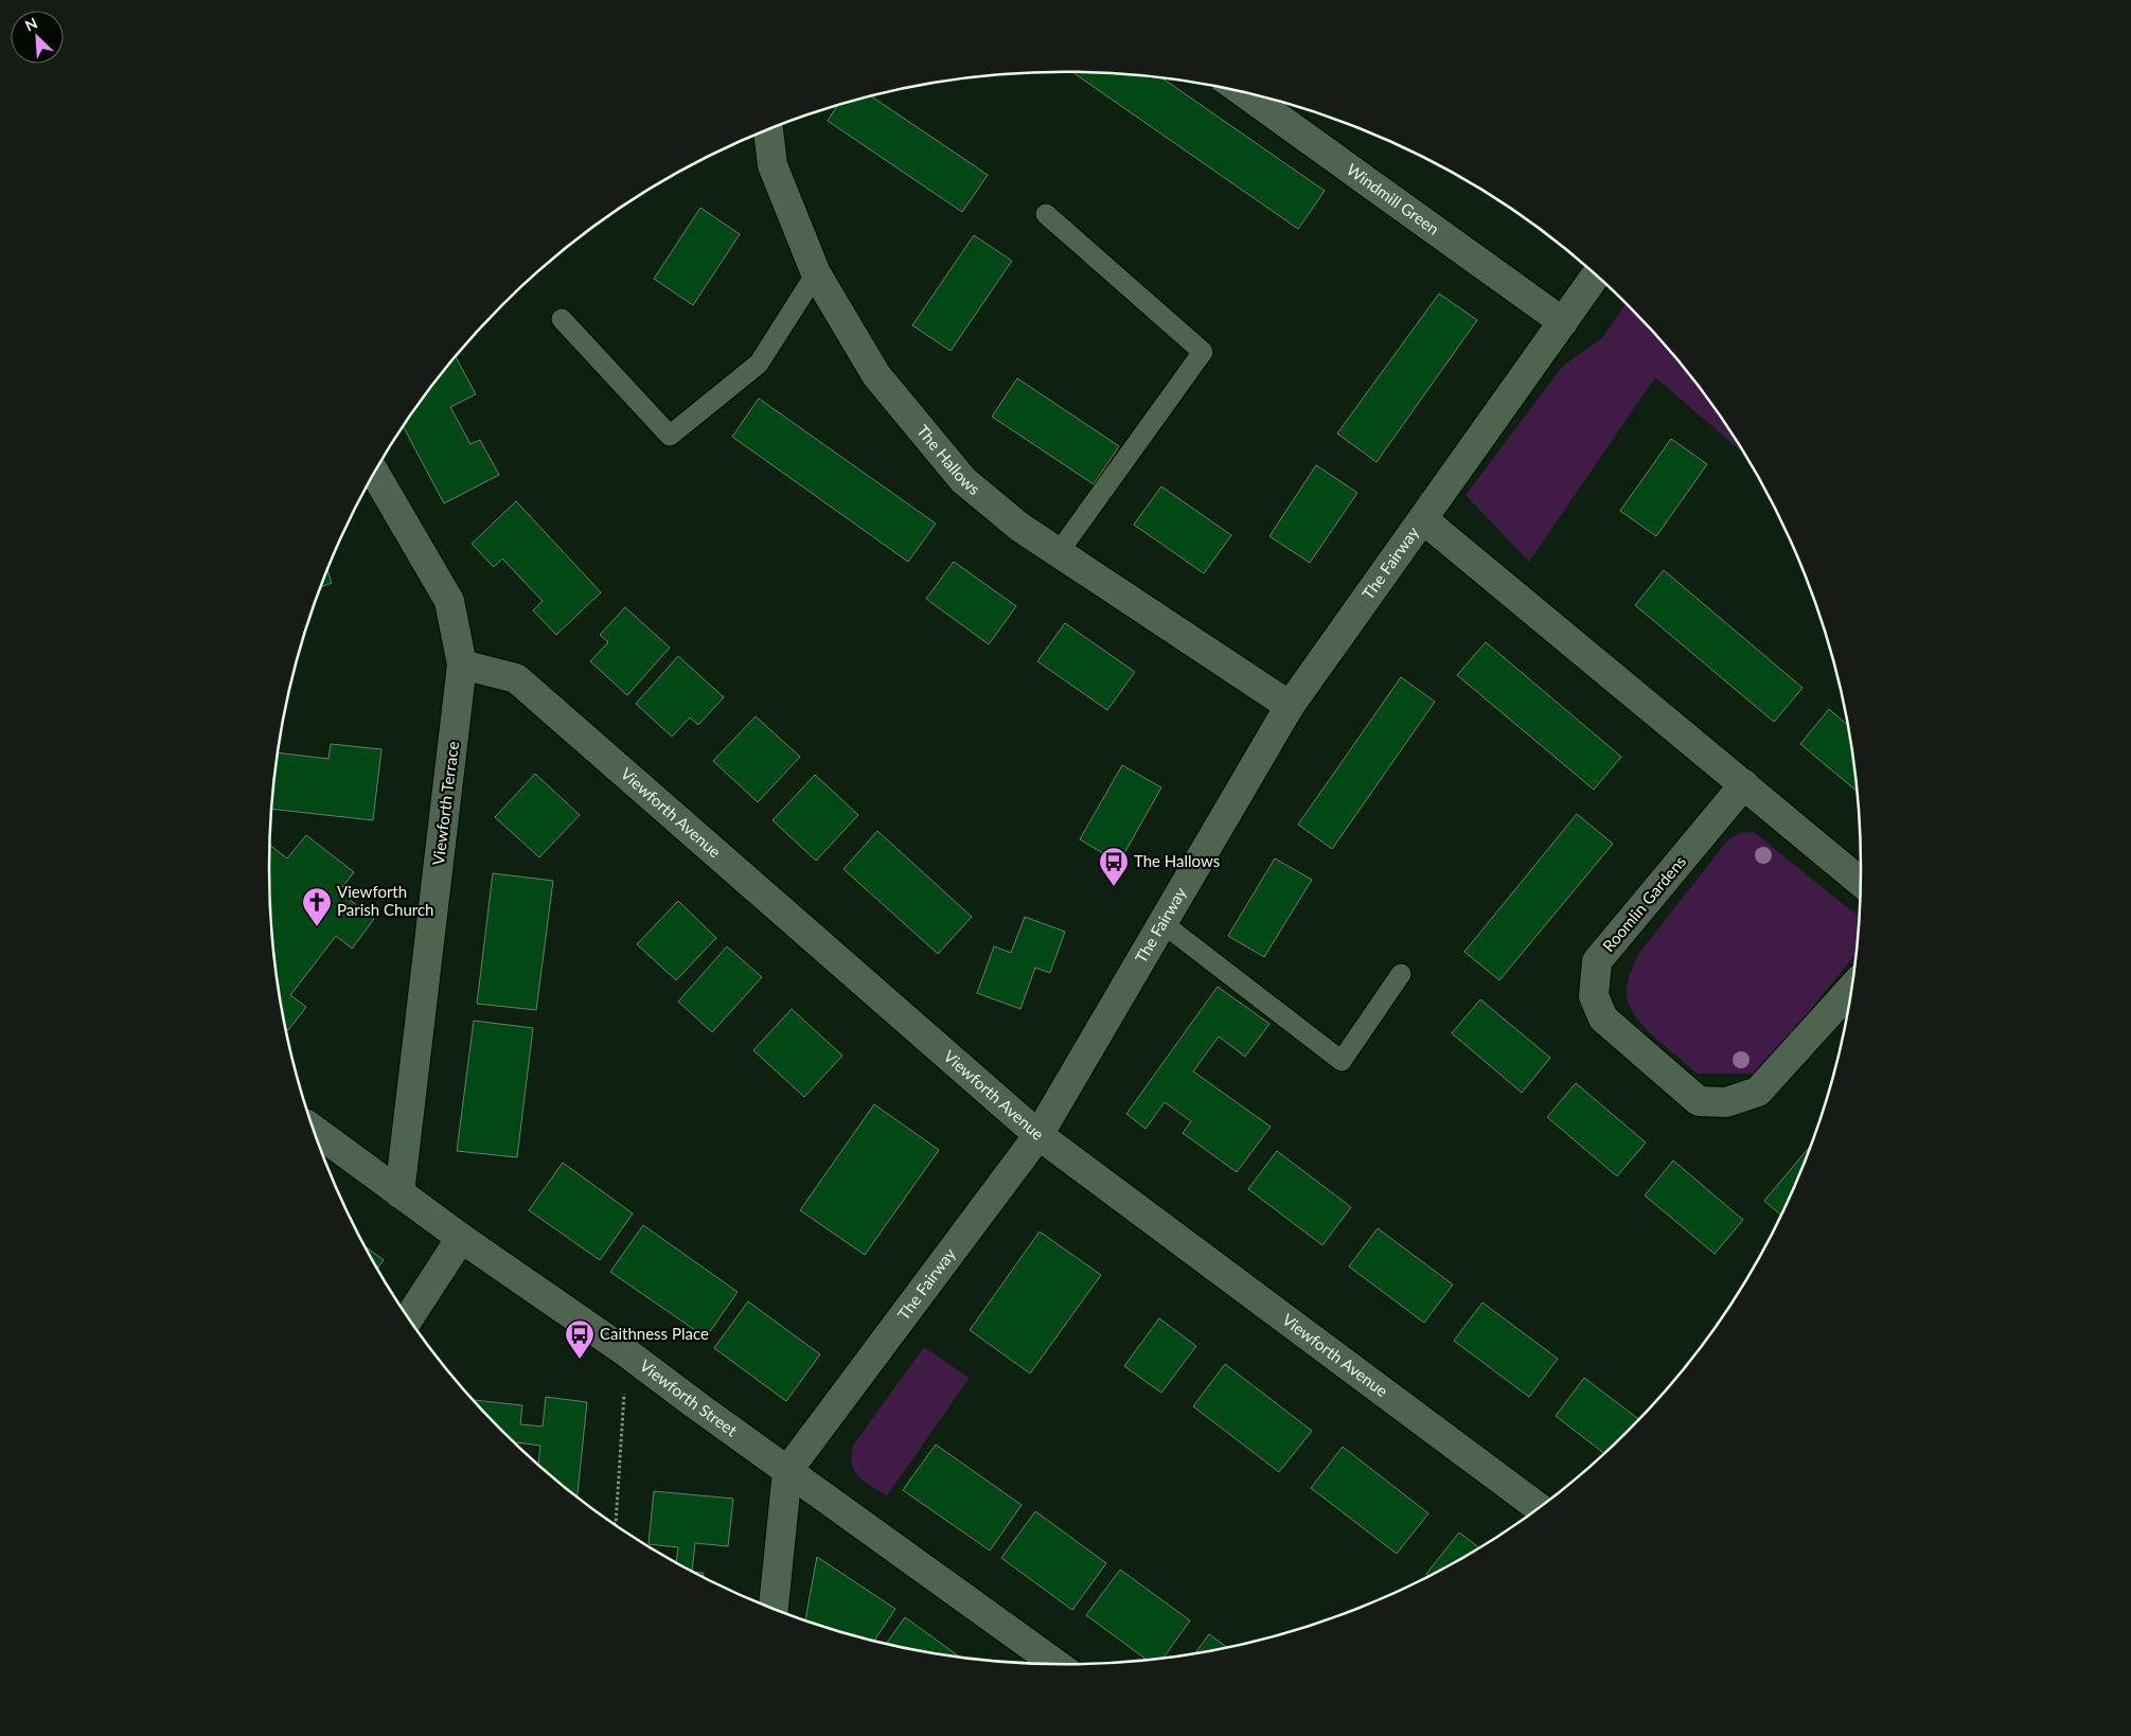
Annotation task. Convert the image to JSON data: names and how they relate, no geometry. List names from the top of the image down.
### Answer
{
  "streets": {
    "street": [
      "Windmill Green",
      "The Hallows",
      "The Fairway",
      "Viewforth Terrace",
      "Viewforth Avenue",
      "Roomlin Gardens",
      "Viewforth Street"
    ]
  },
  "crossings": [
    ["Windmill Green", "The Fairway"],
    ["The Hallows", "The Fairway"],
    ["The Fairway", "Viewforth Avenue"],
    ["The Fairway", "Viewforth Street"],
    ["Viewforth Terrace", "Viewforth Avenue"],
    ["Viewforth Terrace", "Viewforth Street"]
  ],
  "places": {
    "bus stop": ["The Hallows", "Caithness Place"],
    "church": ["Viewforth Parish Church"]
  },
  "north": "top left"
}
